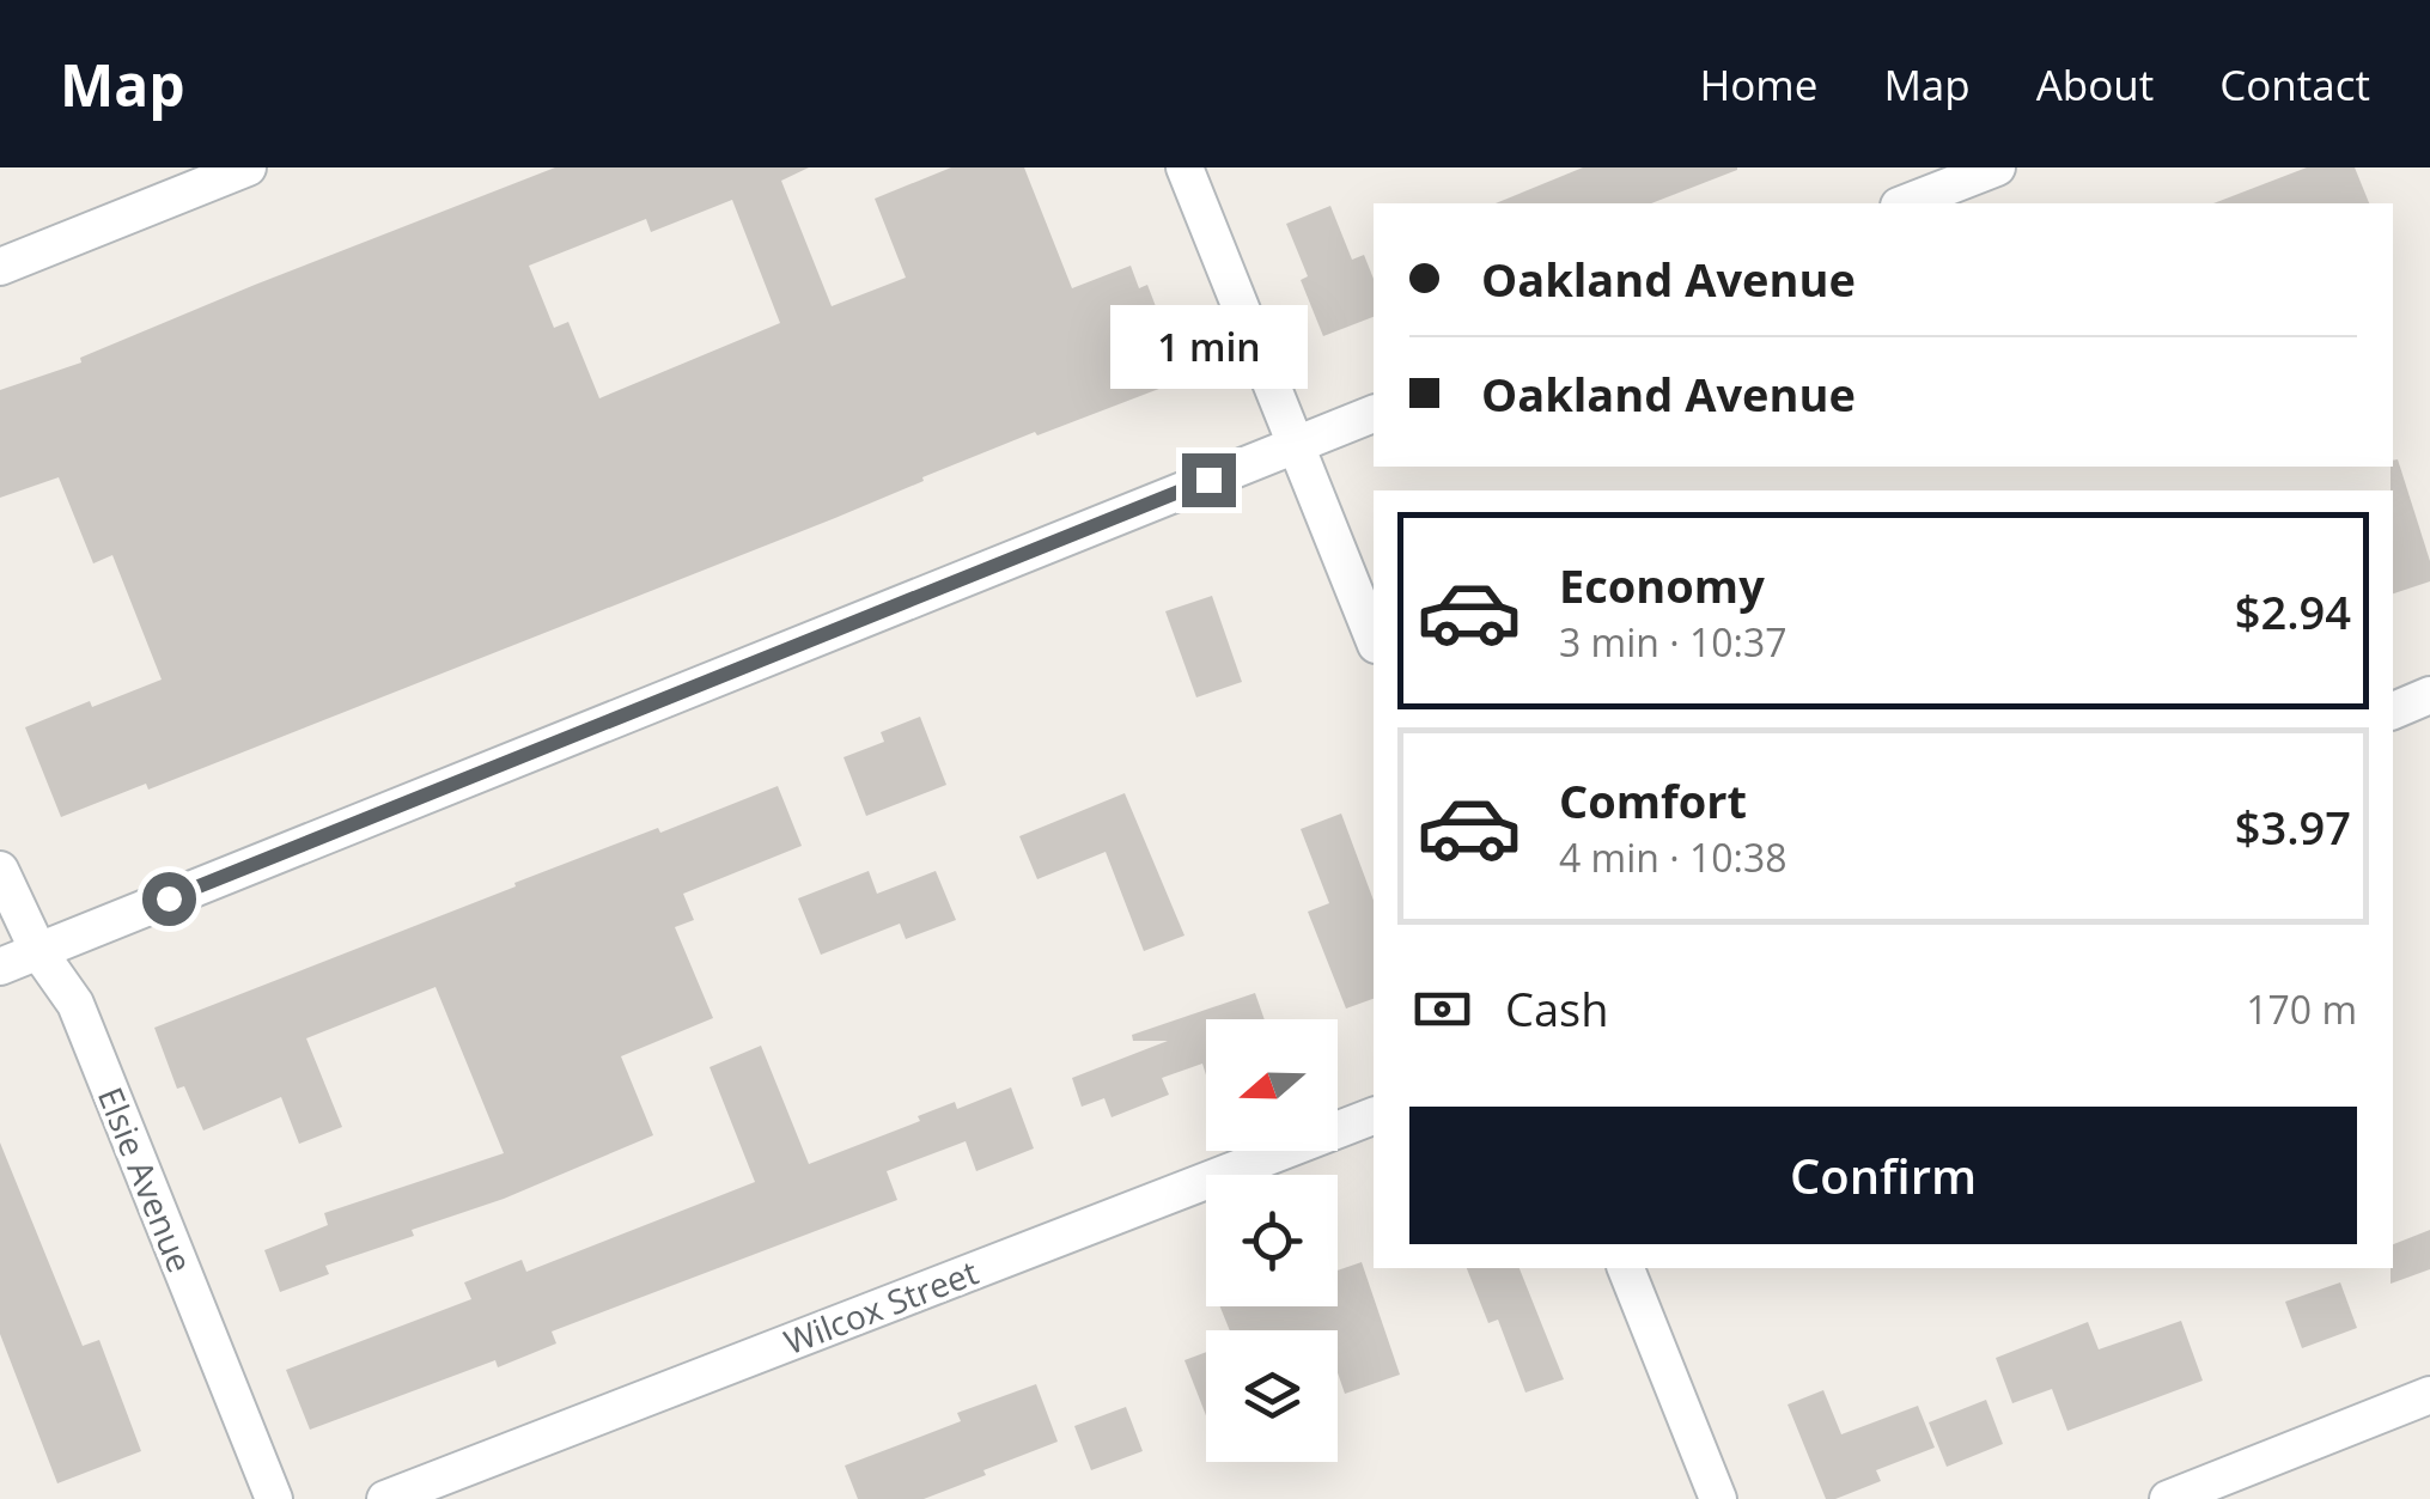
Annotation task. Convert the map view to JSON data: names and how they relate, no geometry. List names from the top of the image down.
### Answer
{
  "streets": {
    "street": ["Elsie Avenue", "Wilcox Street"]
  },
  "north": "left",
  "page": {
    "header": "Map",
    "nav": [
      "Home",
      "Map",
      "About",
      "Contact"
    ],
    "banner": ["Oakland Avenue", "Oakland Avenue"],
    "bubble": "1 min",
    "list": [
      {
        "name": "Economy",
        "note": "3 min · 10:37",
        "value": "$2.94"
      },
      {
        "name": "Comfort",
        "note": "4 min · 10:38",
        "value": "$3.97"
      }
    ],
    "pay": ["Cash", "170 m"],
    "buttons": "Confirm"
  }
}
